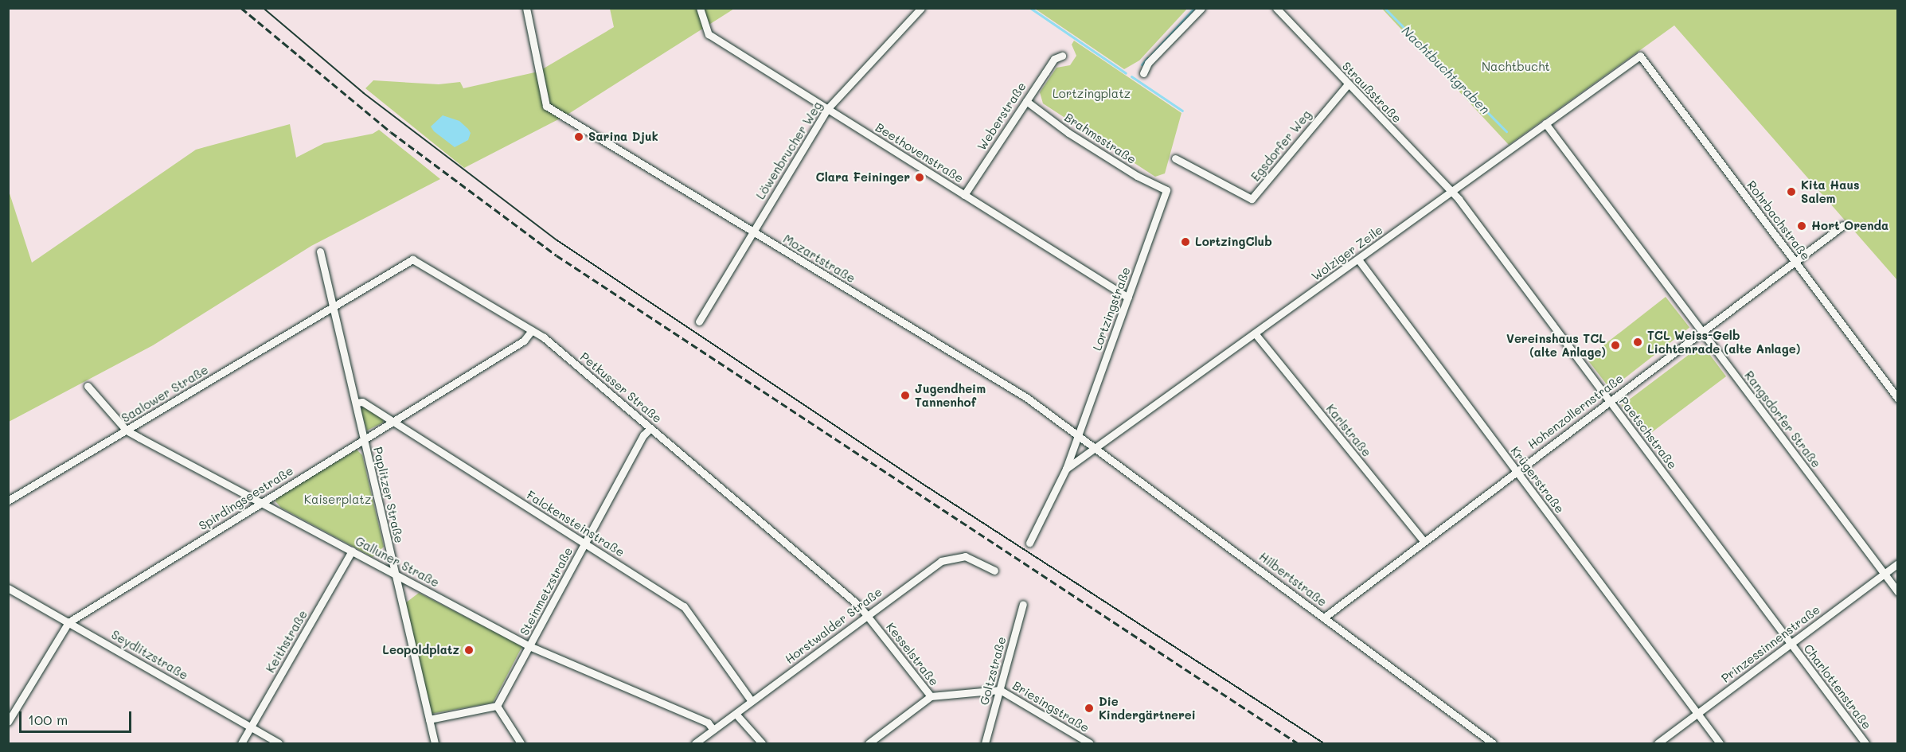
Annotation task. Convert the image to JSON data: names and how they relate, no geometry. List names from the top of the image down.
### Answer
{
  "streets": {
    "street": [
      "Straußstraße",
      "Weberstraße",
      "Brahmsstraße",
      "Egsdorfer Weg",
      "Löwenbrucher Weg",
      "Beethovenstraße",
      "Rohrbachstraße",
      "Wolziger Zeile",
      "Mozartstraße",
      "Lortzingstraße",
      "Petkusser Straße",
      "Saalower Straße",
      "Hohenzollernstraße",
      "Rangsdorfer Straße",
      "Karlstraße",
      "Paetschstraße",
      "Krügerstraße",
      "Paplitzer Straße",
      "Spirdingseestraße",
      "Falckensteinstraße",
      "Galluner Straße",
      "Hilbertstraße",
      "Steinmetzstraße",
      "Horstwalder Straße",
      "Keithstraße",
      "Prinzessinnenstraße",
      "Kesselstraße",
      "Seydlitzstraße",
      "Goltzstraße",
      "Charlottenstraße",
      "Briesingstraße"
    ]
  },
  "crossings": [
    ["Straußstraße", "Egsdorfer Weg"],
    ["Straußstraße", "Wolziger Zeile"],
    ["Straußstraße", "Paetschstraße"],
    ["Weberstraße", "Brahmsstraße"],
    ["Weberstraße", "Beethovenstraße"],
    ["Brahmsstraße", "Lortzingstraße"],
    ["Löwenbrucher Weg", "Beethovenstraße"],
    ["Löwenbrucher Weg", "Mozartstraße"],
    ["Beethovenstraße", "Lortzingstraße"],
    ["Rohrbachstraße", "Wolziger Zeile"],
    ["Rohrbachstraße", "Hohenzollernstraße"],
    ["Wolziger Zeile", "Mozartstraße"],
    ["Wolziger Zeile", "Lortzingstraße"],
    ["Wolziger Zeile", "Rangsdorfer Straße"],
    ["Wolziger Zeile", "Karlstraße"],
    ["Wolziger Zeile", "Paetschstraße"],
    ["Wolziger Zeile", "Krügerstraße"],
    ["Wolziger Zeile", "Hilbertstraße"],
    ["Mozartstraße", "Lortzingstraße"],
    ["Mozartstraße", "Hilbertstraße"],
    ["Lortzingstraße", "Hilbertstraße"],
    ["Petkusser Straße", "Saalower Straße"],
    ["Petkusser Straße", "Paplitzer Straße"],
    ["Petkusser Straße", "Spirdingseestraße"],
    ["Petkusser Straße", "Steinmetzstraße"],
    ["Petkusser Straße", "Horstwalder Straße"],
    ["Petkusser Straße", "Kesselstraße"],
    ["Saalower Straße", "Paplitzer Straße"],
    ["Saalower Straße", "Galluner Straße"],
    ["Hohenzollernstraße", "Rangsdorfer Straße"],
    ["Hohenzollernstraße", "Karlstraße"],
    ["Hohenzollernstraße", "Paetschstraße"],
    ["Hohenzollernstraße", "Krügerstraße"],
    ["Hohenzollernstraße", "Hilbertstraße"],
    ["Rangsdorfer Straße", "Prinzessinnenstraße"],
    ["Paetschstraße", "Prinzessinnenstraße"],
    ["Paetschstraße", "Charlottenstraße"],
    ["Krügerstraße", "Prinzessinnenstraße"],
    ["Paplitzer Straße", "Spirdingseestraße"],
    ["Paplitzer Straße", "Falckensteinstraße"],
    ["Paplitzer Straße", "Galluner Straße"],
    ["Spirdingseestraße", "Falckensteinstraße"],
    ["Spirdingseestraße", "Galluner Straße"],
    ["Spirdingseestraße", "Seydlitzstraße"],
    ["Falckensteinstraße", "Steinmetzstraße"],
    ["Falckensteinstraße", "Horstwalder Straße"],
    ["Galluner Straße", "Steinmetzstraße"],
    ["Galluner Straße", "Horstwalder Straße"],
    ["Galluner Straße", "Keithstraße"],
    ["Horstwalder Straße", "Kesselstraße"],
    ["Keithstraße", "Seydlitzstraße"],
    ["Prinzessinnenstraße", "Charlottenstraße"],
    ["Kesselstraße", "Goltzstraße"],
    ["Kesselstraße", "Briesingstraße"],
    ["Goltzstraße", "Briesingstraße"]
  ],
  "water": ["Nachtbuchtgraben"],
  "parks": ["Nachtbucht", "Lortzingplatz", "Kaiserplatz"],
  "places": [
    "Sarina Djuk",
    "Clara Feininger",
    "Kita Haus Salem",
    "Hort Orenda",
    "LortzingClub",
    "TCL Weiss-Gelb Lichtenrade (alte Anlage)",
    "Vereinshaus TCL (alte Anlage)",
    "Jugendheim Tannenhof",
    "Leopoldplatz",
    "Die Kindergärtnerei"
  ],
  "scale_bar": "100 m"
}
